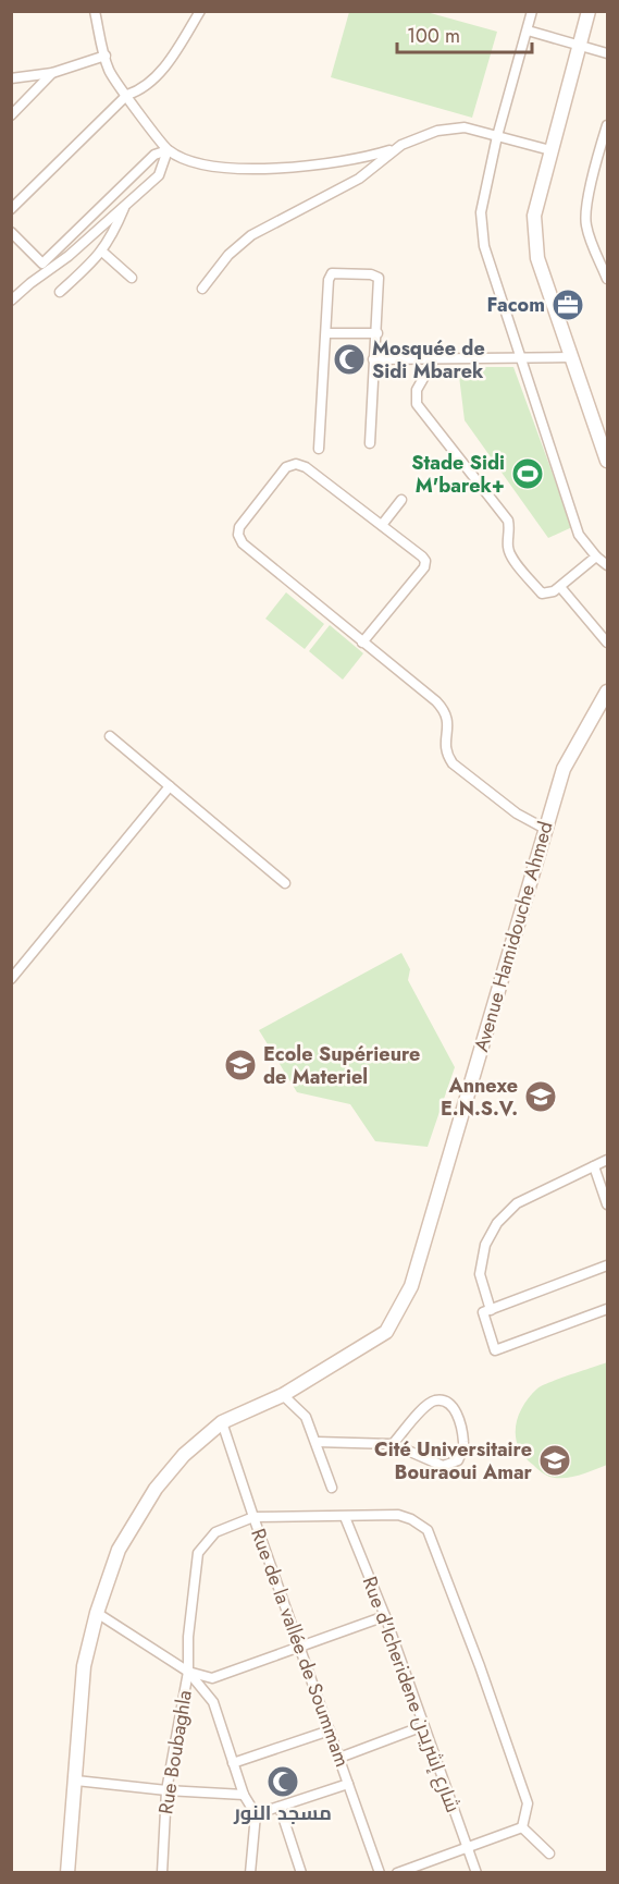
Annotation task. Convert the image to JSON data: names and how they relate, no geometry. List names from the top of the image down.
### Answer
{
  "streets": {
    "main road": ["Avenue Hamidouche Ahmed"],
    "street": ["Rue de la vallée de Soummam", "Rue d'Icheridene شارع إشريدن", "Rue Boubaghla"]
  },
  "crossings": [
    ["Avenue Hamidouche Ahmed", "Rue de la vallée de Soummam"],
    ["Rue de la vallée de Soummam", "Rue Boubaghla"]
  ],
  "places": {
    "office": ["Facom"],
    "mosque": ["Mosquée de Sidi Mbarek", "مسجد النور"],
    "sports": ["Stade Sidi M'barek+"],
    "school or university": ["Ecole Supérieure de Materiel", "Annexe E.N.S.V.", "Cité Universitaire Bouraoui Amar"]
  },
  "scale_bar": "100 m"
}
